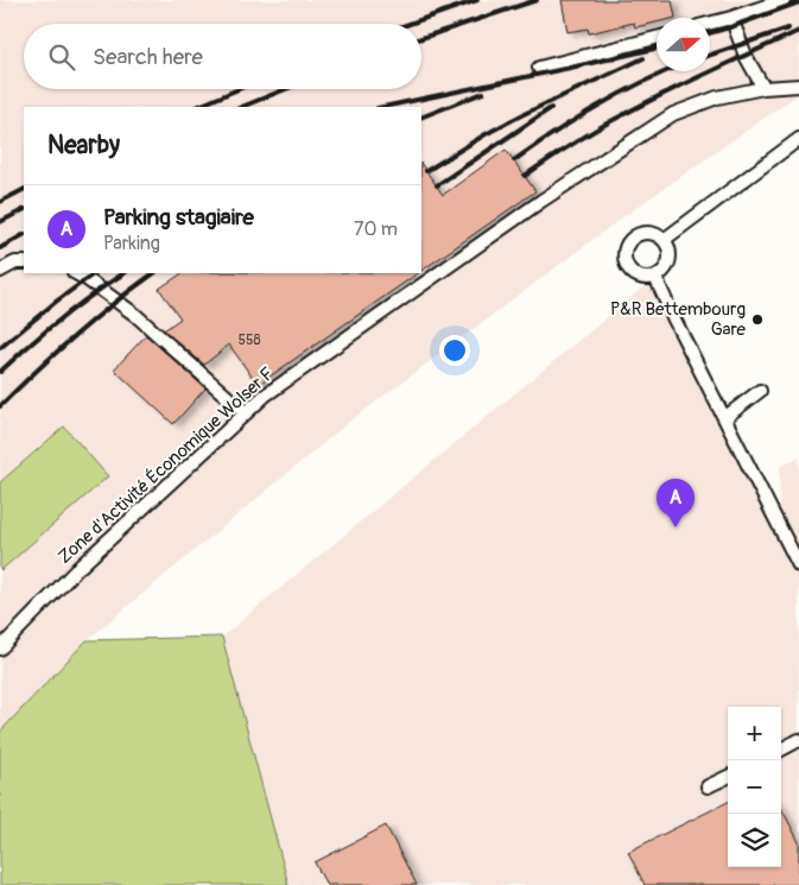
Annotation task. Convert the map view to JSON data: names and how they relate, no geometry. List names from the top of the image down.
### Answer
{
  "streets": {
    "lane": ["Zone d'Activité Économique Wolser F"]
  },
  "places": ["P&R Bettembourg Gare"],
  "house_numbers": ["558"],
  "north": "right",
  "page": {
    "search": "Search here",
    "heading": "Nearby",
    "list": [
      {
        "mark": "A",
        "name": "Parking stagiaire",
        "note": "Parking",
        "value": "70 m"
      }
    ],
    "pins": "A",
    "map_buttons": ["+", "−"]
  }
}
